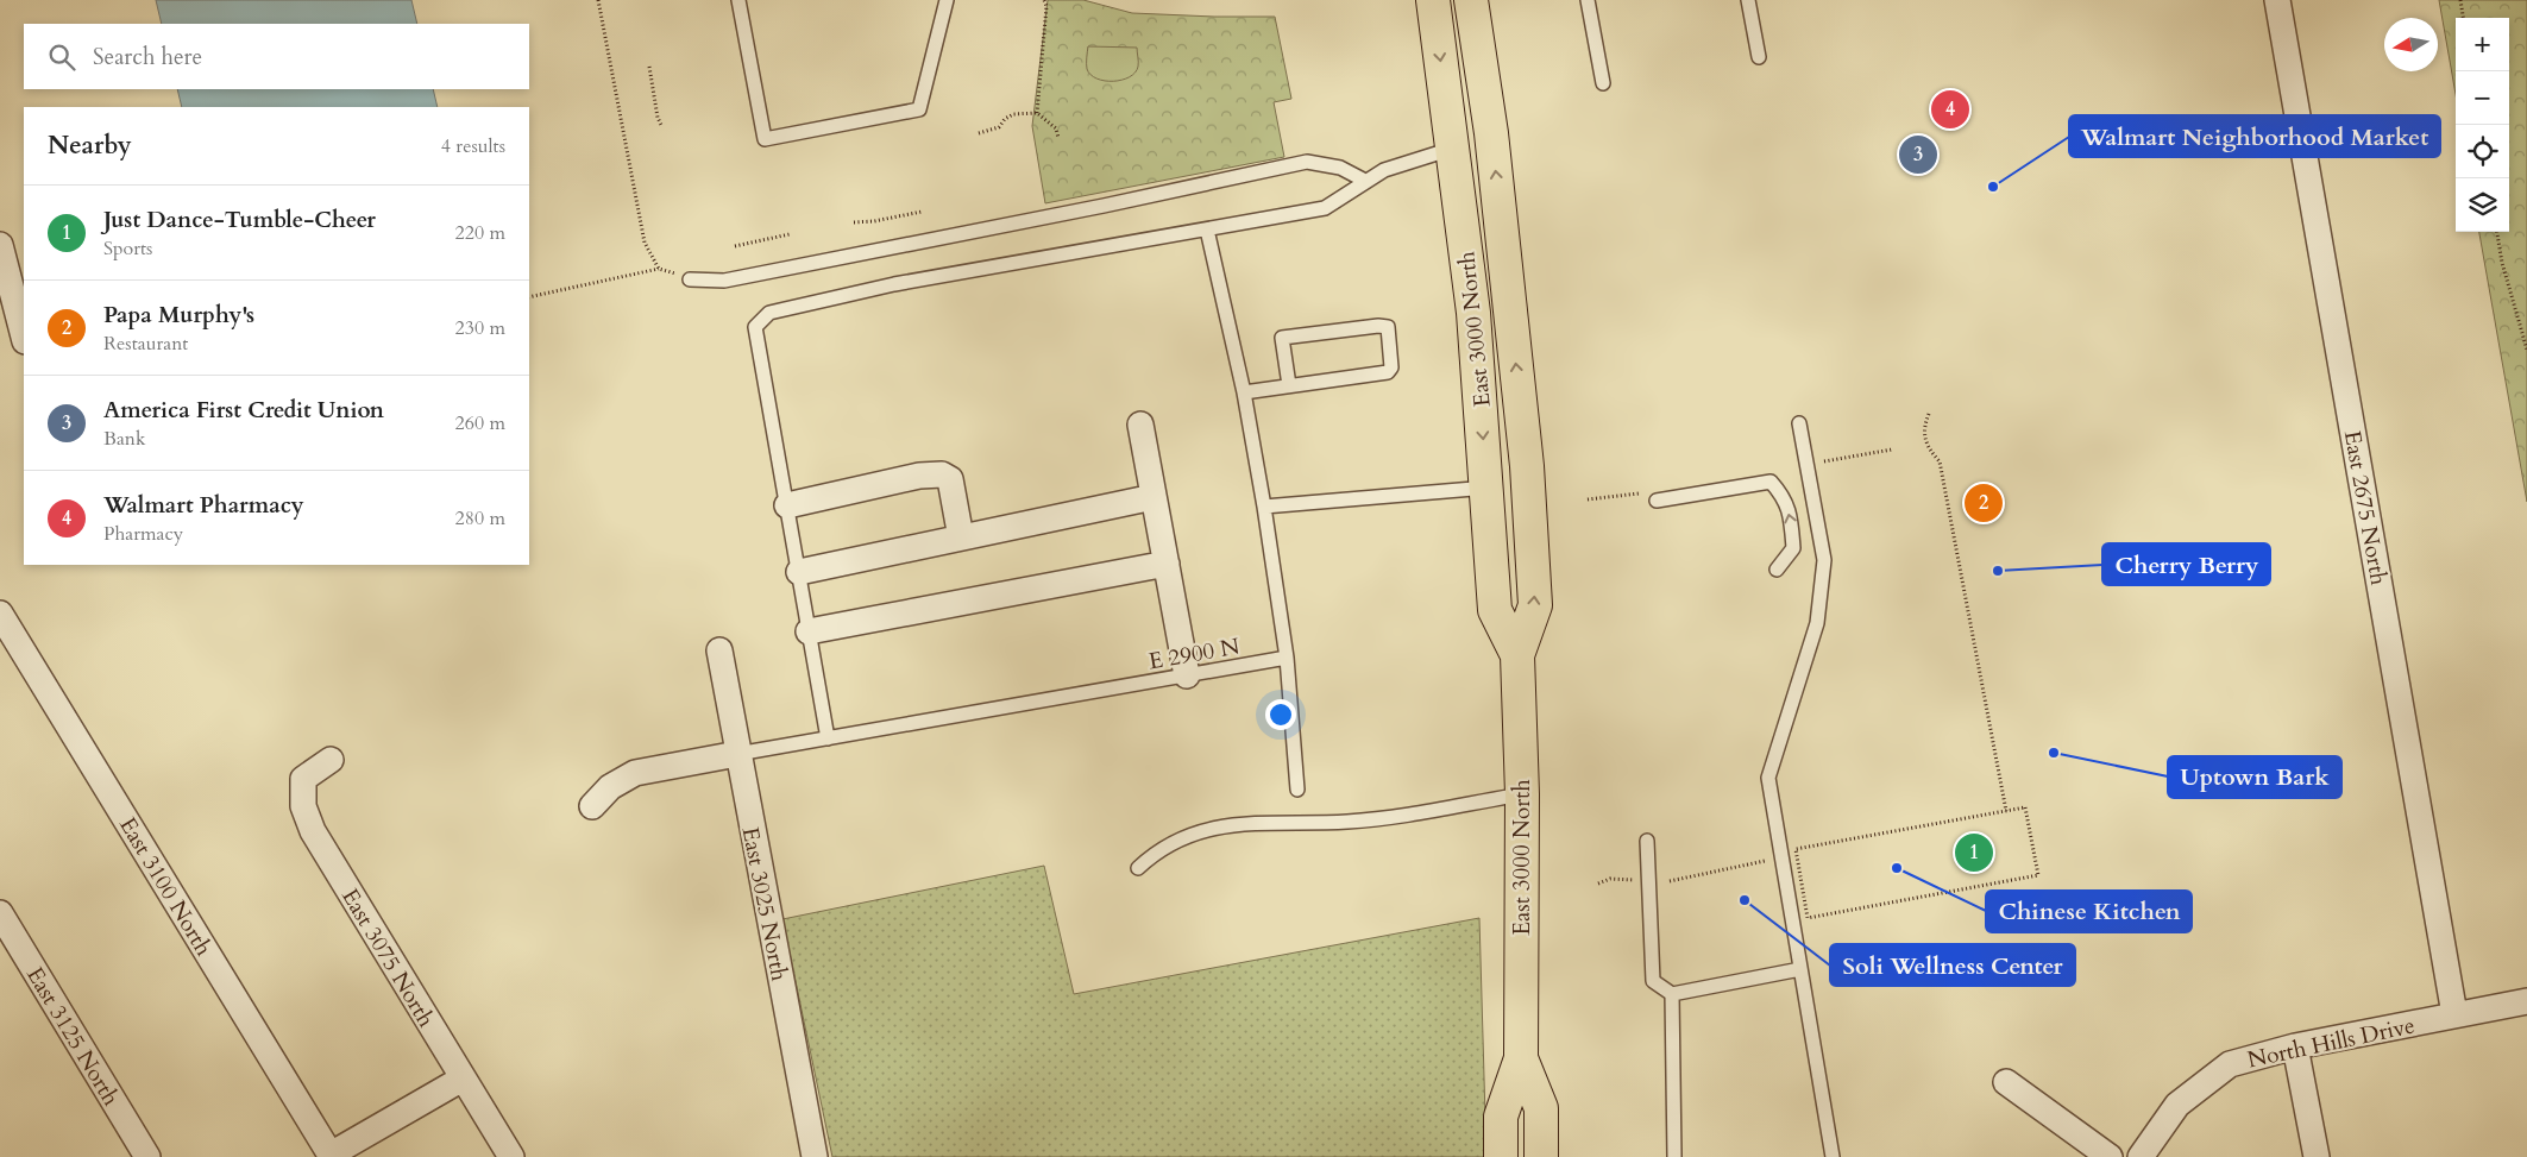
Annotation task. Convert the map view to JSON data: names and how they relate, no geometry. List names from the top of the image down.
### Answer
{
  "streets": {
    "main road": ["East 3000 North"],
    "street": [
      "East 2675 North",
      "East 3100 North",
      "East 3025 North",
      "East 3075 North",
      "East 3125 North",
      "North Hills Drive"
    ],
    "lane": ["E 2900 N"]
  },
  "crossings": [
    ["East 2675 North", "North Hills Drive"],
    ["E 2900 N", "East 3025 North"]
  ],
  "places": [
    "Walmart Neighborhood Market",
    "Cherry Berry",
    "Uptown Bark",
    "Chinese Kitchen",
    "Soli Wellness Center"
  ],
  "north": "left",
  "page": {
    "map_buttons": ["+", "−"],
    "search": "Search here",
    "pins": [
      "4",
      "3",
      "2",
      "1"
    ],
    "heading": ["Nearby", "4 results"],
    "list": [
      {
        "mark": "1",
        "name": "Just Dance-Tumble-Cheer",
        "note": "Sports",
        "value": "220 m"
      },
      {
        "mark": "2",
        "name": "Papa Murphy's",
        "note": "Restaurant",
        "value": "230 m"
      },
      {
        "mark": "3",
        "name": "America First Credit Union",
        "note": "Bank",
        "value": "260 m"
      },
      {
        "mark": "4",
        "name": "Walmart Pharmacy",
        "note": "Pharmacy",
        "value": "280 m"
      }
    ]
  }
}
